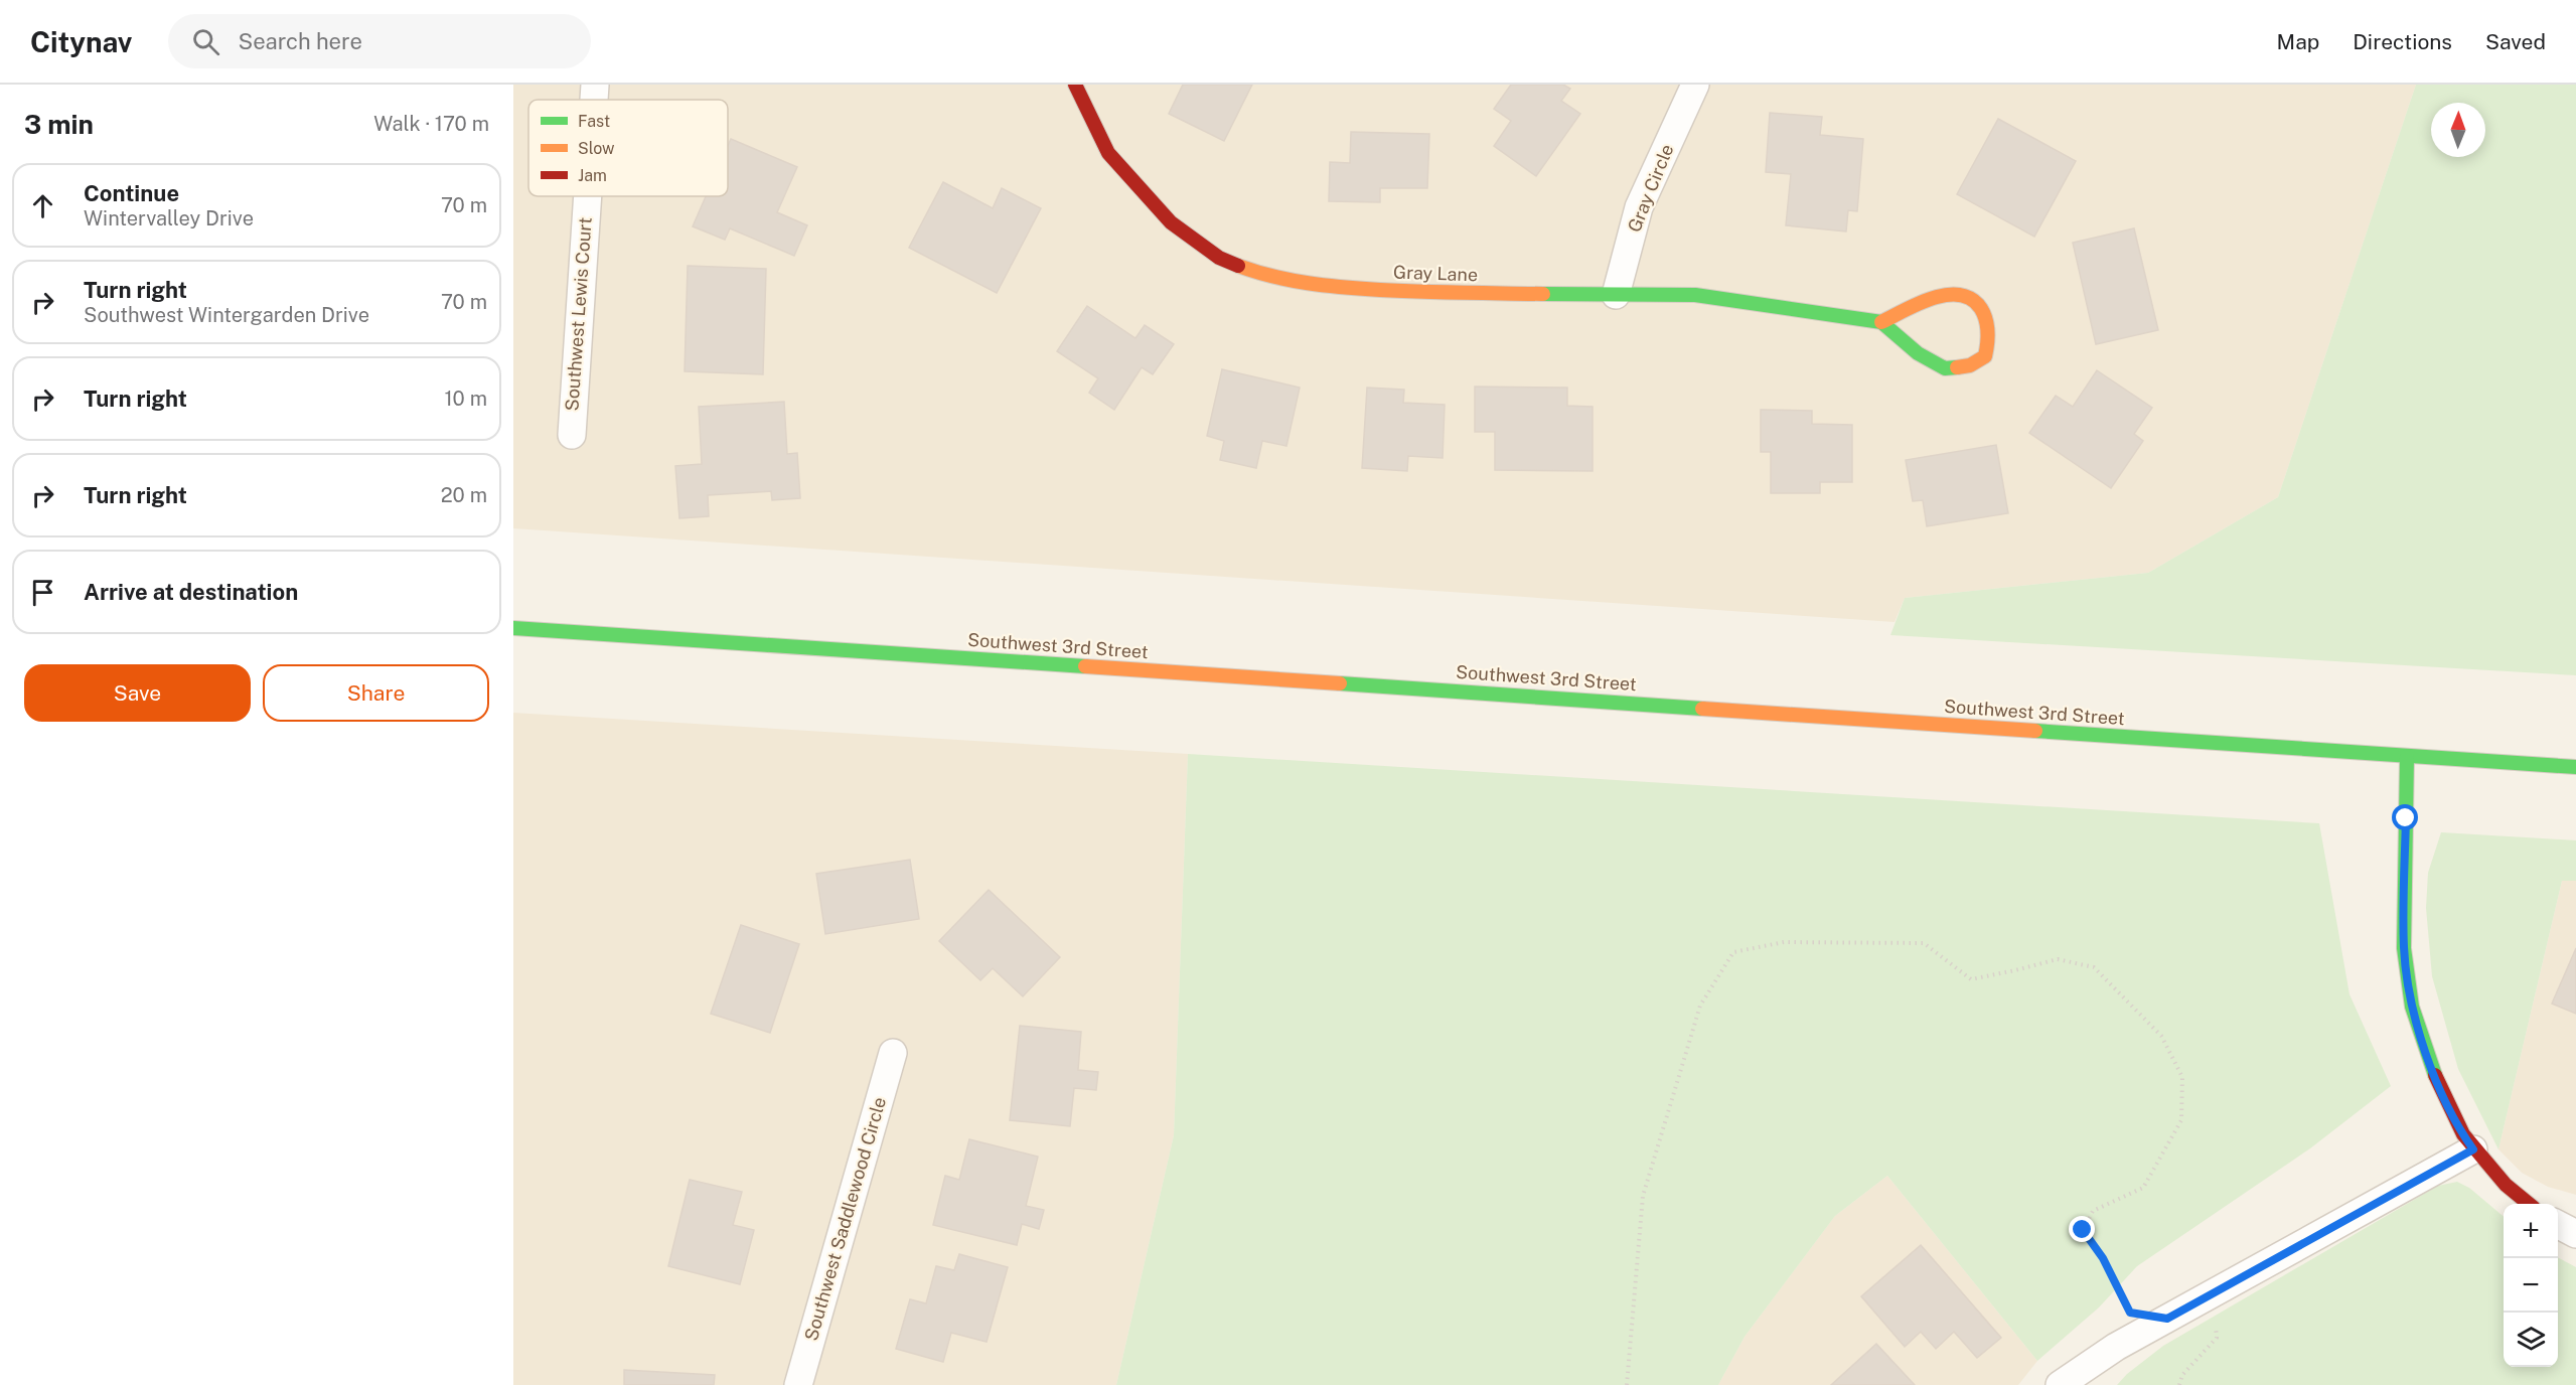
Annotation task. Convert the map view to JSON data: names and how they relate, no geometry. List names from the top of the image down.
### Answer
{
  "streets": {
    "main road": ["Gray Lane", "Southwest 3rd Street"],
    "street": ["Gray Circle", "Southwest Lewis Court", "Southwest Saddlewood Circle"]
  },
  "crossings": [
    ["Gray Circle", "Gray Lane"]
  ],
  "legend": ["Fast", "Slow", "Jam"],
  "north": "top",
  "page": {
    "header": "Citynav",
    "search": "Search here",
    "nav": ["Map", "Directions", "Saved"],
    "heading": ["3 min", "Walk · 170 m"],
    "list": [
      ["Continue", "Wintervalley Drive", "70 m"],
      ["Turn right", "Southwest Wintergarden Drive", "70 m"],
      ["Turn right", "10 m"],
      ["Turn right", "20 m"],
      "Arrive at destination"
    ],
    "buttons": ["Save", "Share"],
    "map_buttons": ["+", "−"]
  }
}
